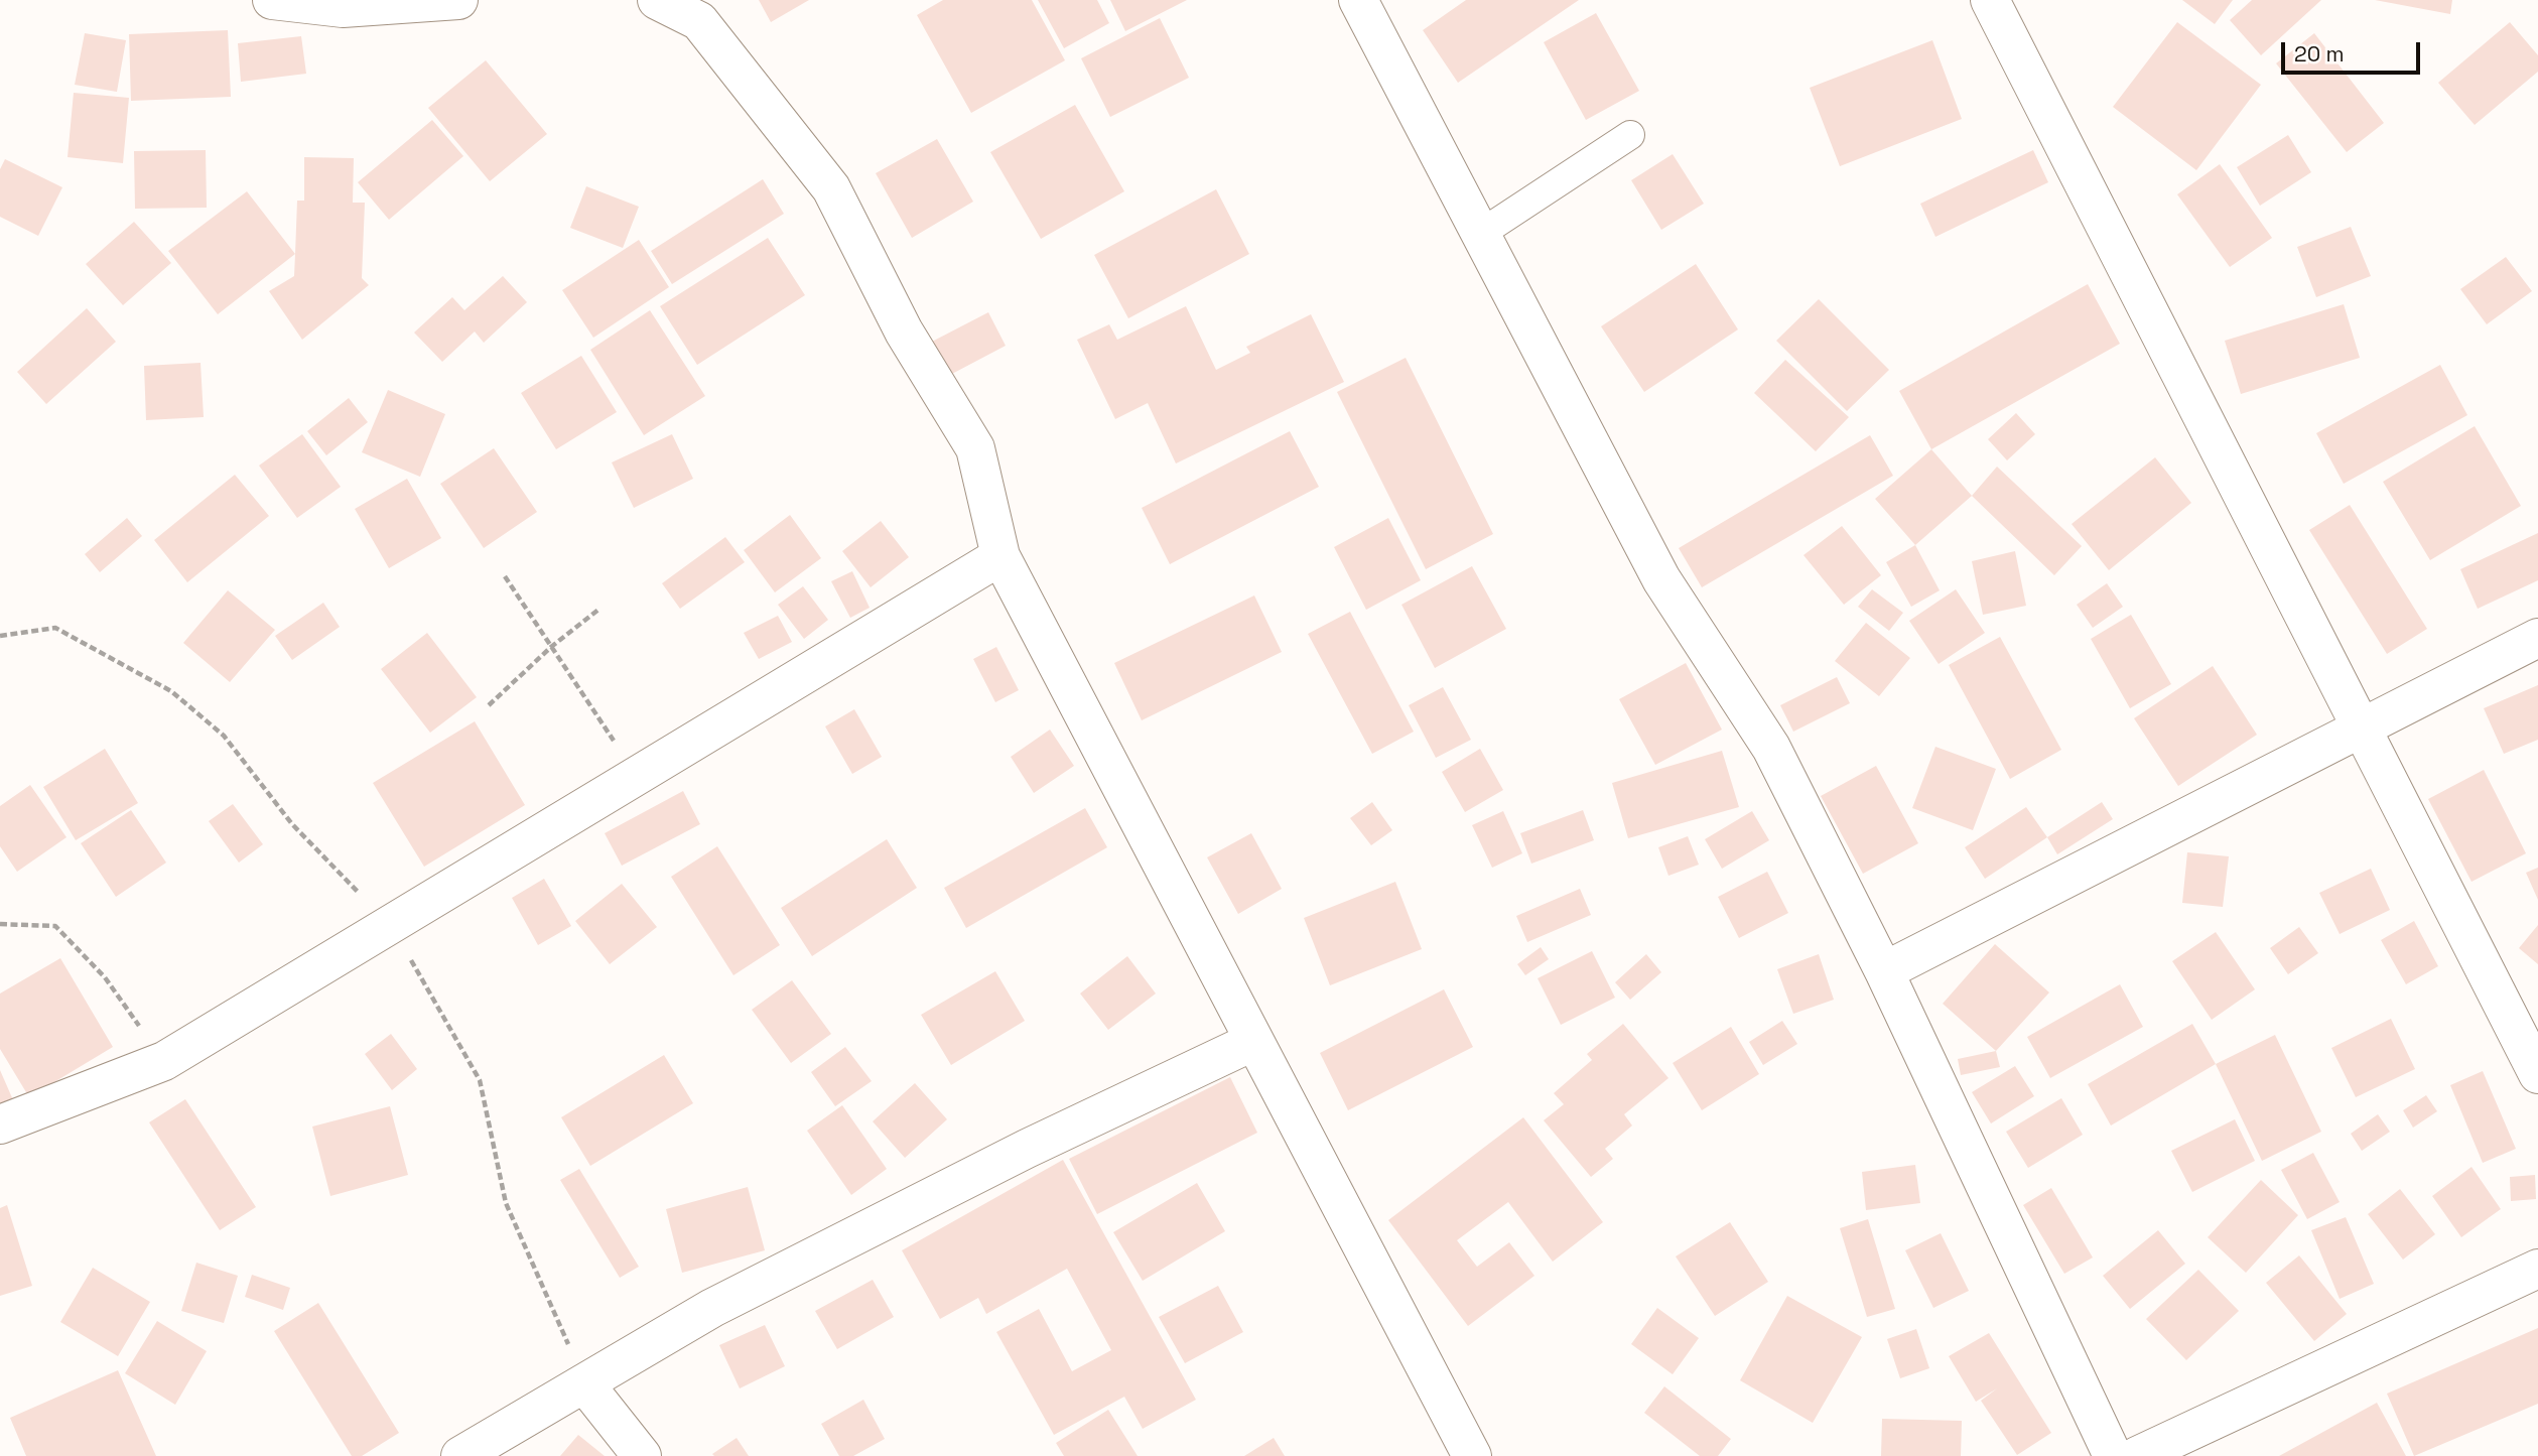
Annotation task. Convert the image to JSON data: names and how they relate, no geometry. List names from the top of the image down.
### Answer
{
  "scale_bar": "20 m"
}
